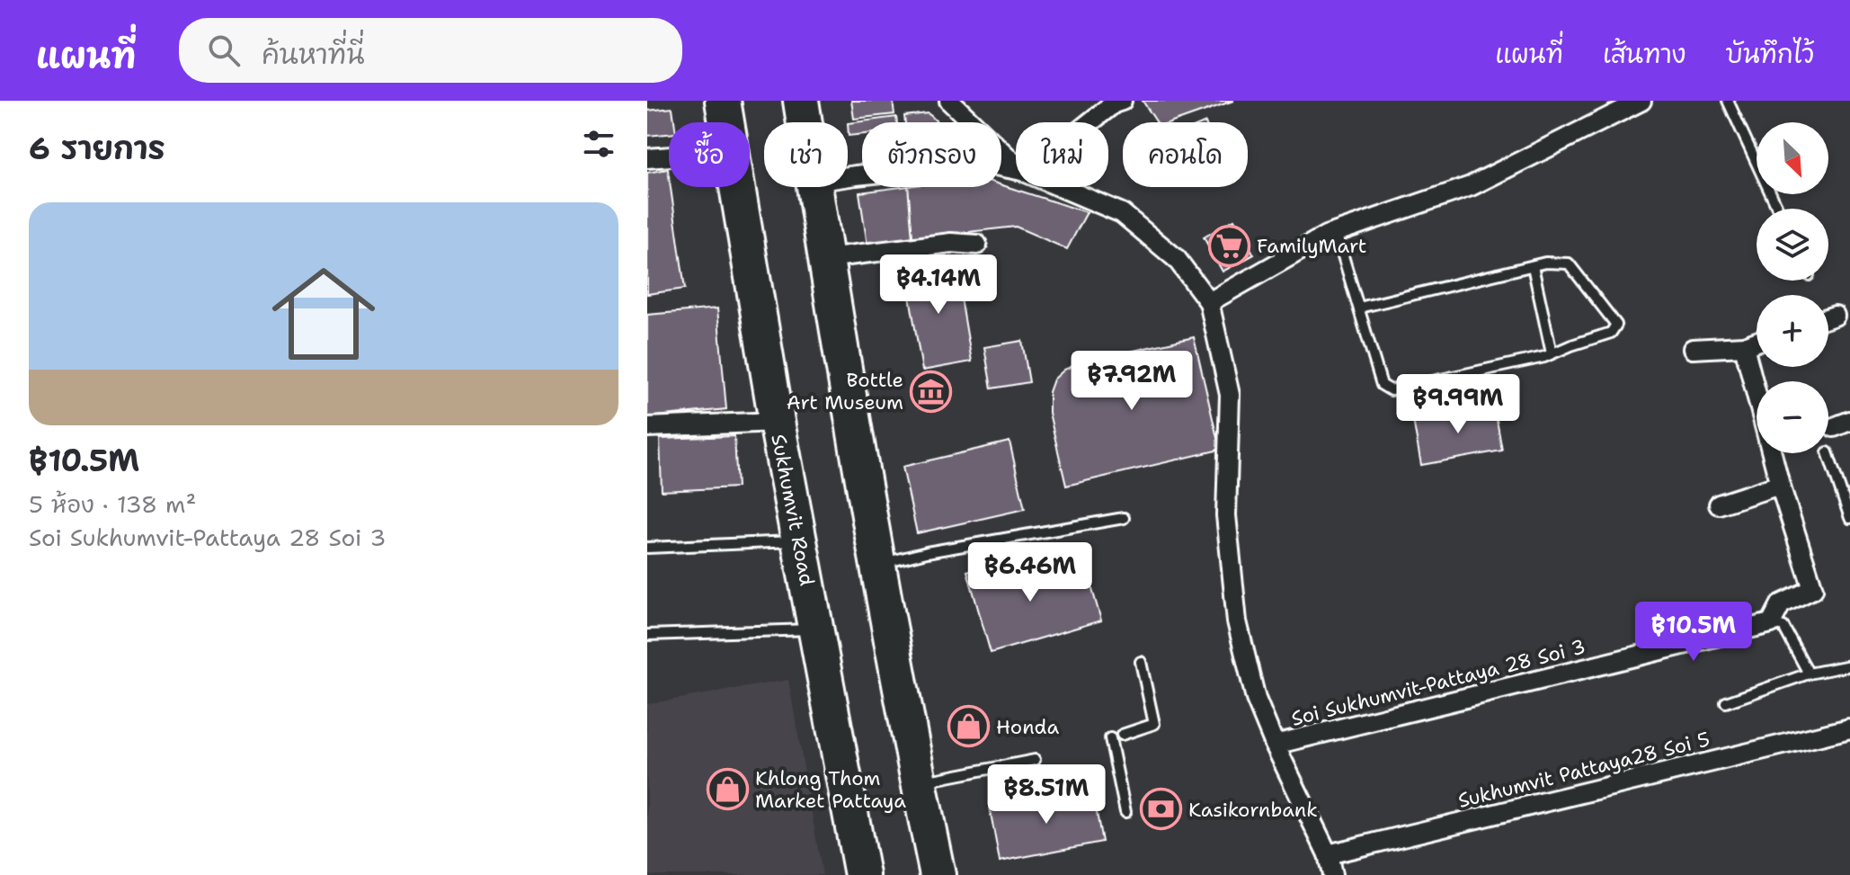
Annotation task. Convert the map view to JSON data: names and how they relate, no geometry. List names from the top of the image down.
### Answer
{
  "streets": {
    "highway": ["Sukhumvit Road"],
    "street": ["Soi Sukhumvit-Pattaya 28 Soi 3", "Sukhumvit Pattaya28 Soi 5"]
  },
  "places": {
    "supermarket": ["FamilyMart"],
    "museum": ["Bottle Art Museum"],
    "shop": ["Honda", "Khlong Thom Market Pattaya"],
    "bank": ["Kasikornbank"]
  },
  "north": "bottom right",
  "page": {
    "header": "แผนที่",
    "search": "ค้นหาที่นี่",
    "nav": ["แผนที่", "เส้นทาง", "บันทึกไว้"],
    "heading": "6 รายการ",
    "map_buttons": ["+", "−"],
    "chip": [
      "ซื้อ",
      "เช่า",
      "ตัวกรอง",
      "ใหม่",
      "คอนโด"
    ],
    "list": [
      {
        "name": "฿10.5M",
        "note": "5 ห้อง · 138 m² · Soi Sukhumvit-Pattaya 28 Soi 3"
      }
    ],
    "price": [
      "฿4.14M",
      "฿7.92M",
      "฿9.99M",
      "฿6.46M",
      "฿10.5M",
      "฿8.51M"
    ]
  }
}
